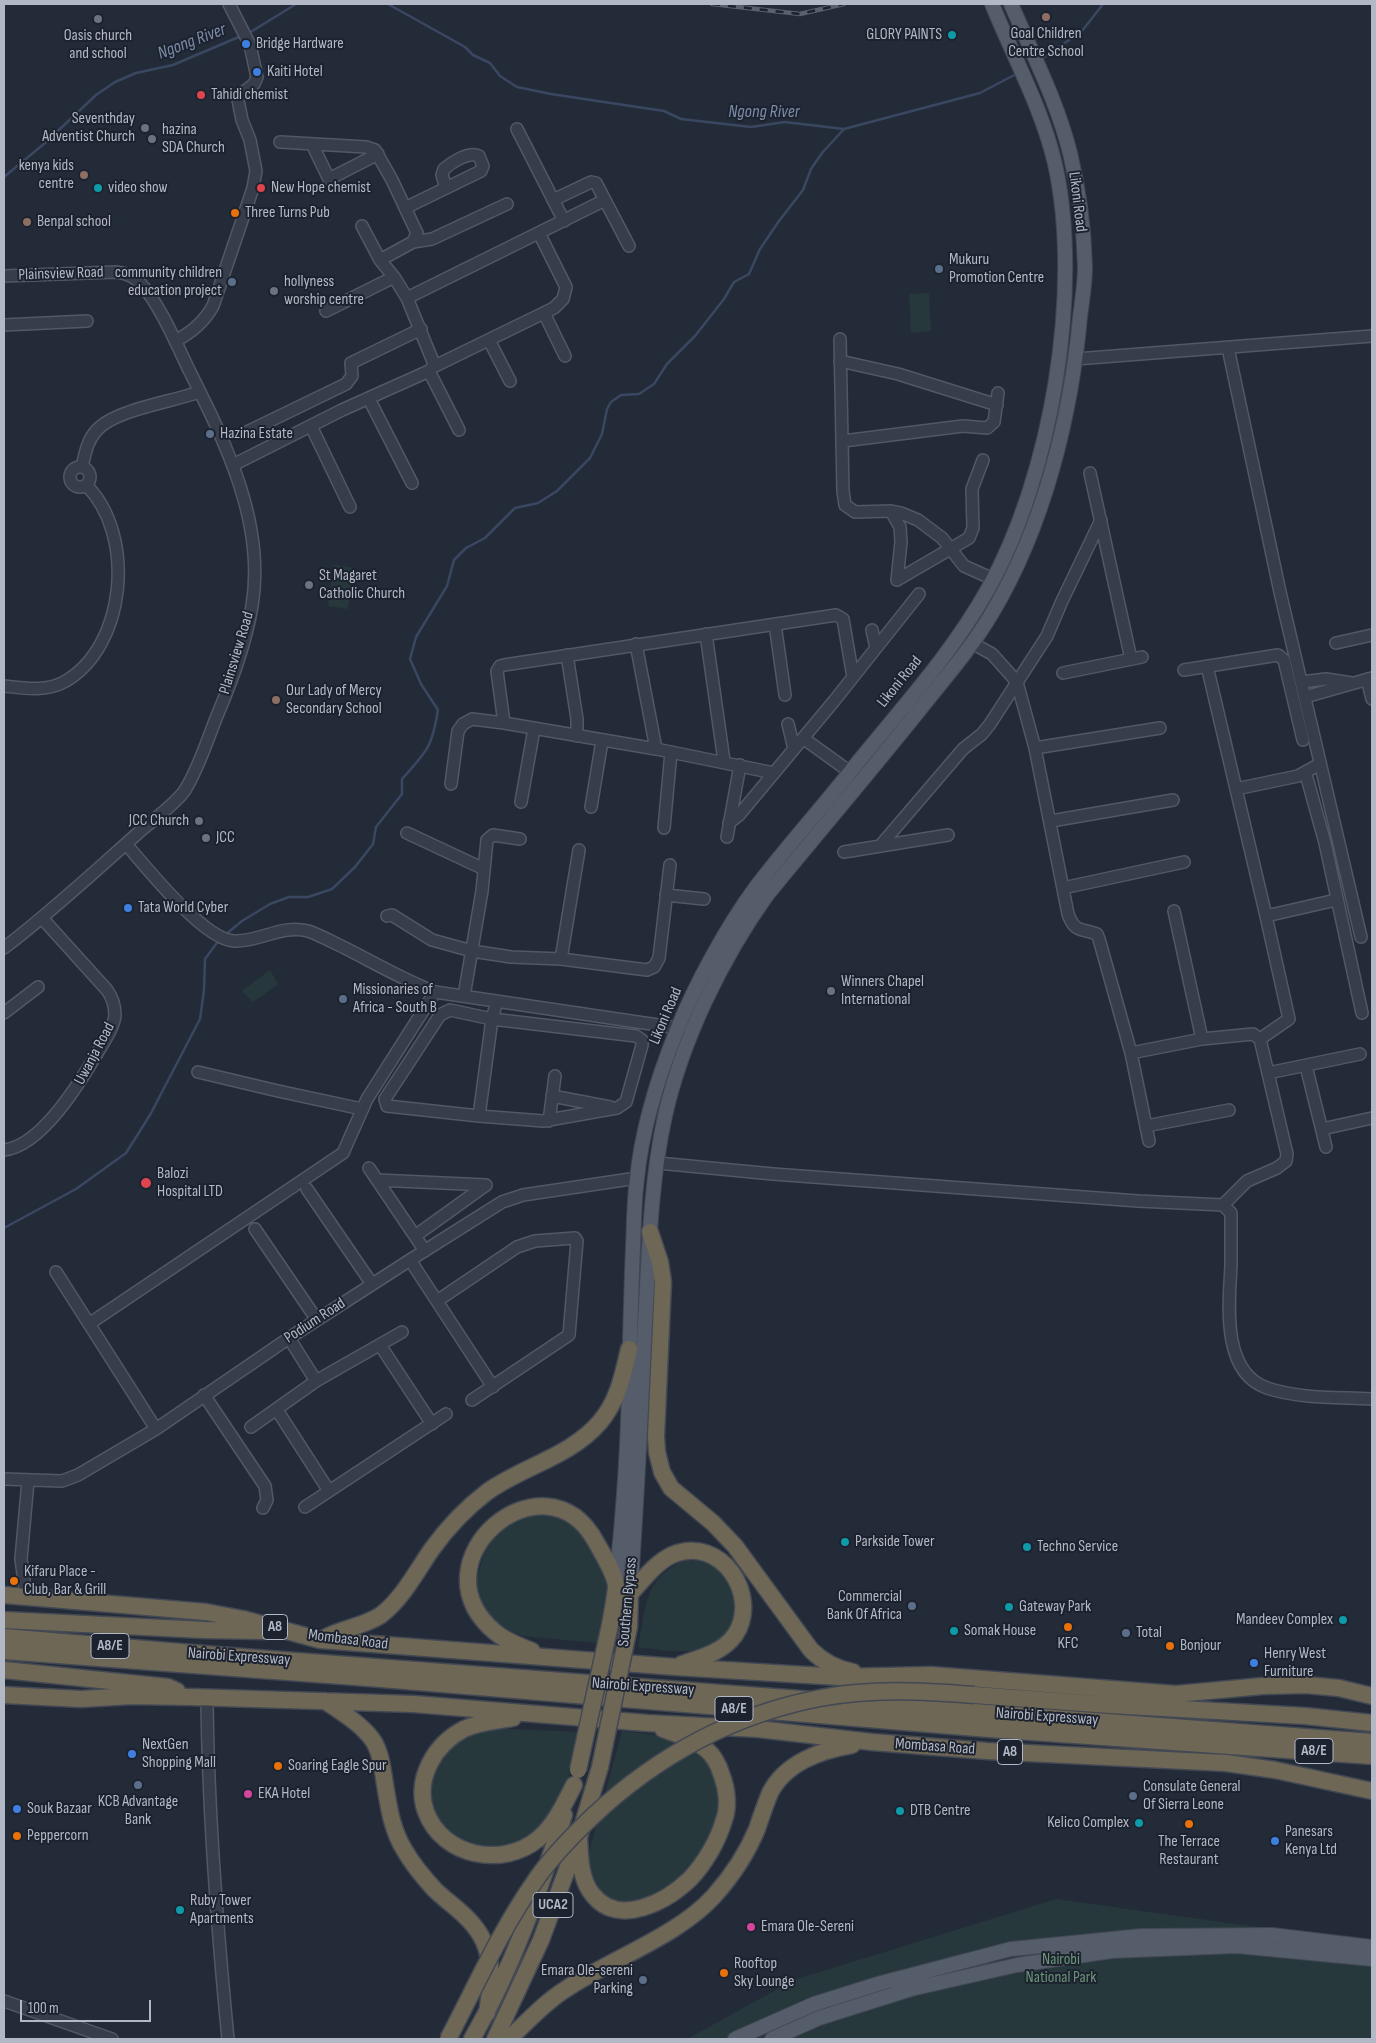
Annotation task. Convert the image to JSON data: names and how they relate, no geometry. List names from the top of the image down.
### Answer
{
  "streets": {
    "highway": [
      "Southern Bypass",
      "A8",
      "Mombasa Road",
      "A8/E",
      "Nairobi Expressway",
      "UCA2"
    ],
    "main road": ["Likoni Road"],
    "street": ["Plainsview Road", "Uwanja Road", "Podium Road"]
  },
  "crossings": [
    ["Likoni Road", "Podium Road"],
    ["Likoni Road", "Southern Bypass"],
    ["Plainsview Road", "Uwanja Road"],
    ["A8", "Mombasa Road"]
  ],
  "water": ["Ngong River"],
  "parks": ["Nairobi National Park"],
  "places": [
    "Goal Children Centre School",
    "Oasis church and school",
    "GLORY PAINTS",
    "Bridge Hardware",
    "Kaiti Hotel",
    "Tahidi chemist",
    "Seventhday Adventist Church",
    "hazina SDA Church",
    "kenya kids centre",
    "video show",
    "New Hope chemist",
    "Three Turns Pub",
    "Benpal school",
    "Mukuru Promotion Centre",
    "community children education project",
    "hollyness worship centre",
    "Hazina Estate",
    "St Magaret Catholic Church",
    "Our Lady of Mercy Secondary School",
    "JCC Church",
    "JCC",
    "Tata World Cyber",
    "Winners Chapel International",
    "Missionaries of Africa - South B",
    "Balozi Hospital LTD",
    "Parkside Tower",
    "Techno Service",
    "Kifaru Place - Club, Bar & Grill",
    "Commercial Bank Of Africa",
    "Gateway Park",
    "Mandeev Complex",
    "KFC",
    "Somak House",
    "Total",
    "Bonjour",
    "Henry West Furniture",
    "NextGen Shopping Mall",
    "Soaring Eagle Spur",
    "KCB Advantage Bank",
    "EKA Hotel",
    "Consulate General Of Sierra Leone",
    "Souk Bazaar",
    "DTB Centre",
    "Kelico Complex",
    "The Terrace Restaurant",
    "Peppercorn",
    "Panesars Kenya Ltd",
    "Ruby Tower Apartments",
    "Emara Ole-Sereni",
    "Rooftop Sky Lounge",
    "Emara Ole-sereni Parking"
  ],
  "scale_bar": "100 m"
}
